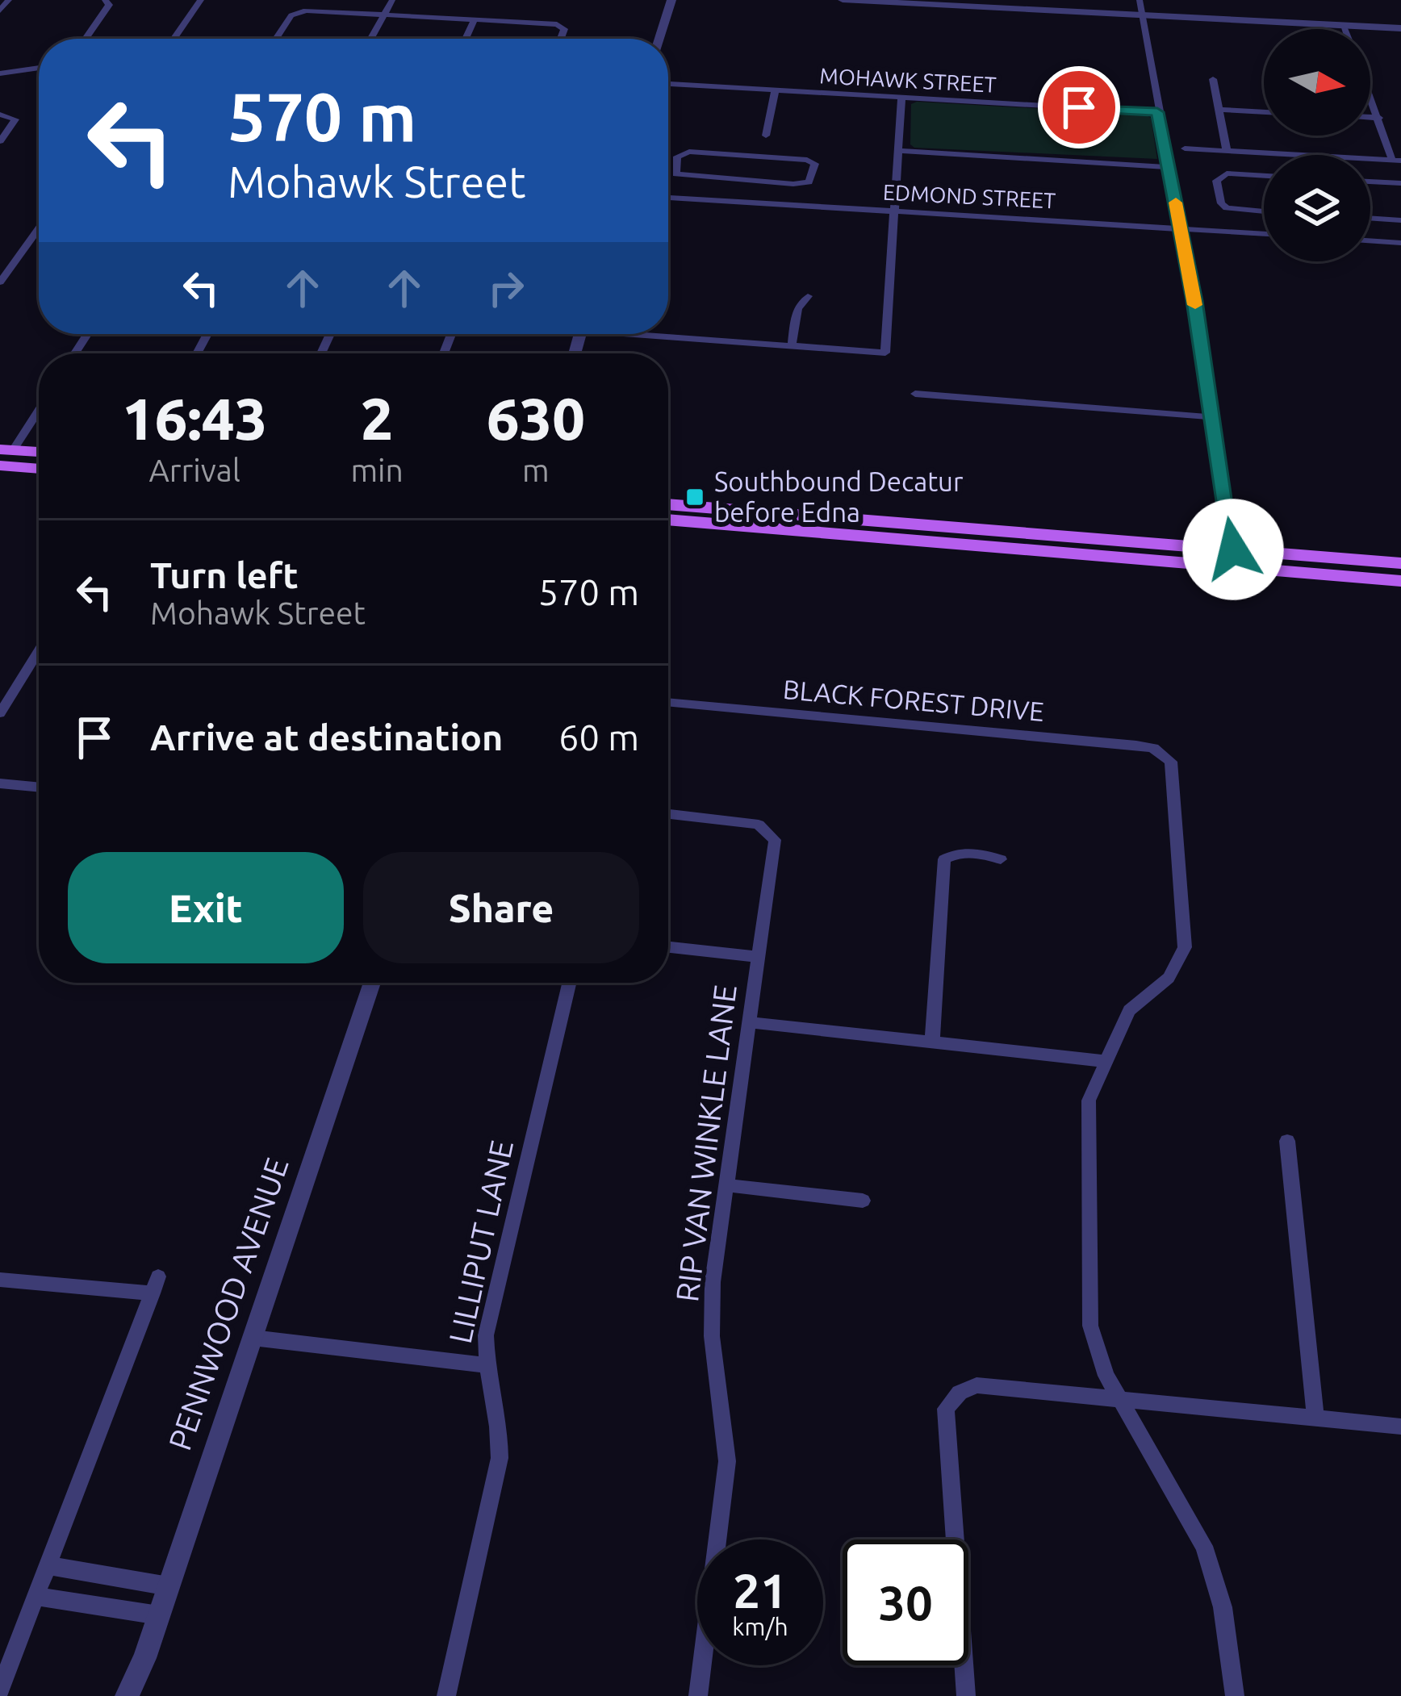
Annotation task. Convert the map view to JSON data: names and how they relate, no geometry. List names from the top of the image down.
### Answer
{
  "streets": {
    "street": [
      "MOHAWK STREET",
      "EDMOND STREET",
      "BLACK FOREST DRIVE",
      "RIP VAN WINKLE LANE",
      "LILLIPUT LANE",
      "PENNWOOD AVENUE"
    ]
  },
  "places": {
    "transit": ["Southbound Decatur before Edna"]
  },
  "north": "right",
  "page": {
    "turn": ["570 m", "Mohawk Street"],
    "eta": [
      "16:43",
      "Arrival",
      "2",
      "min",
      "630",
      "m"
    ],
    "list": [
      {
        "name": "Turn left",
        "note": "Mohawk Street",
        "value": "570 m"
      },
      {
        "name": "Arrive at destination",
        "value": "60 m"
      }
    ],
    "buttons": ["Exit", "Share"],
    "speed": "21 km/h",
    "limit": "30"
  }
}
